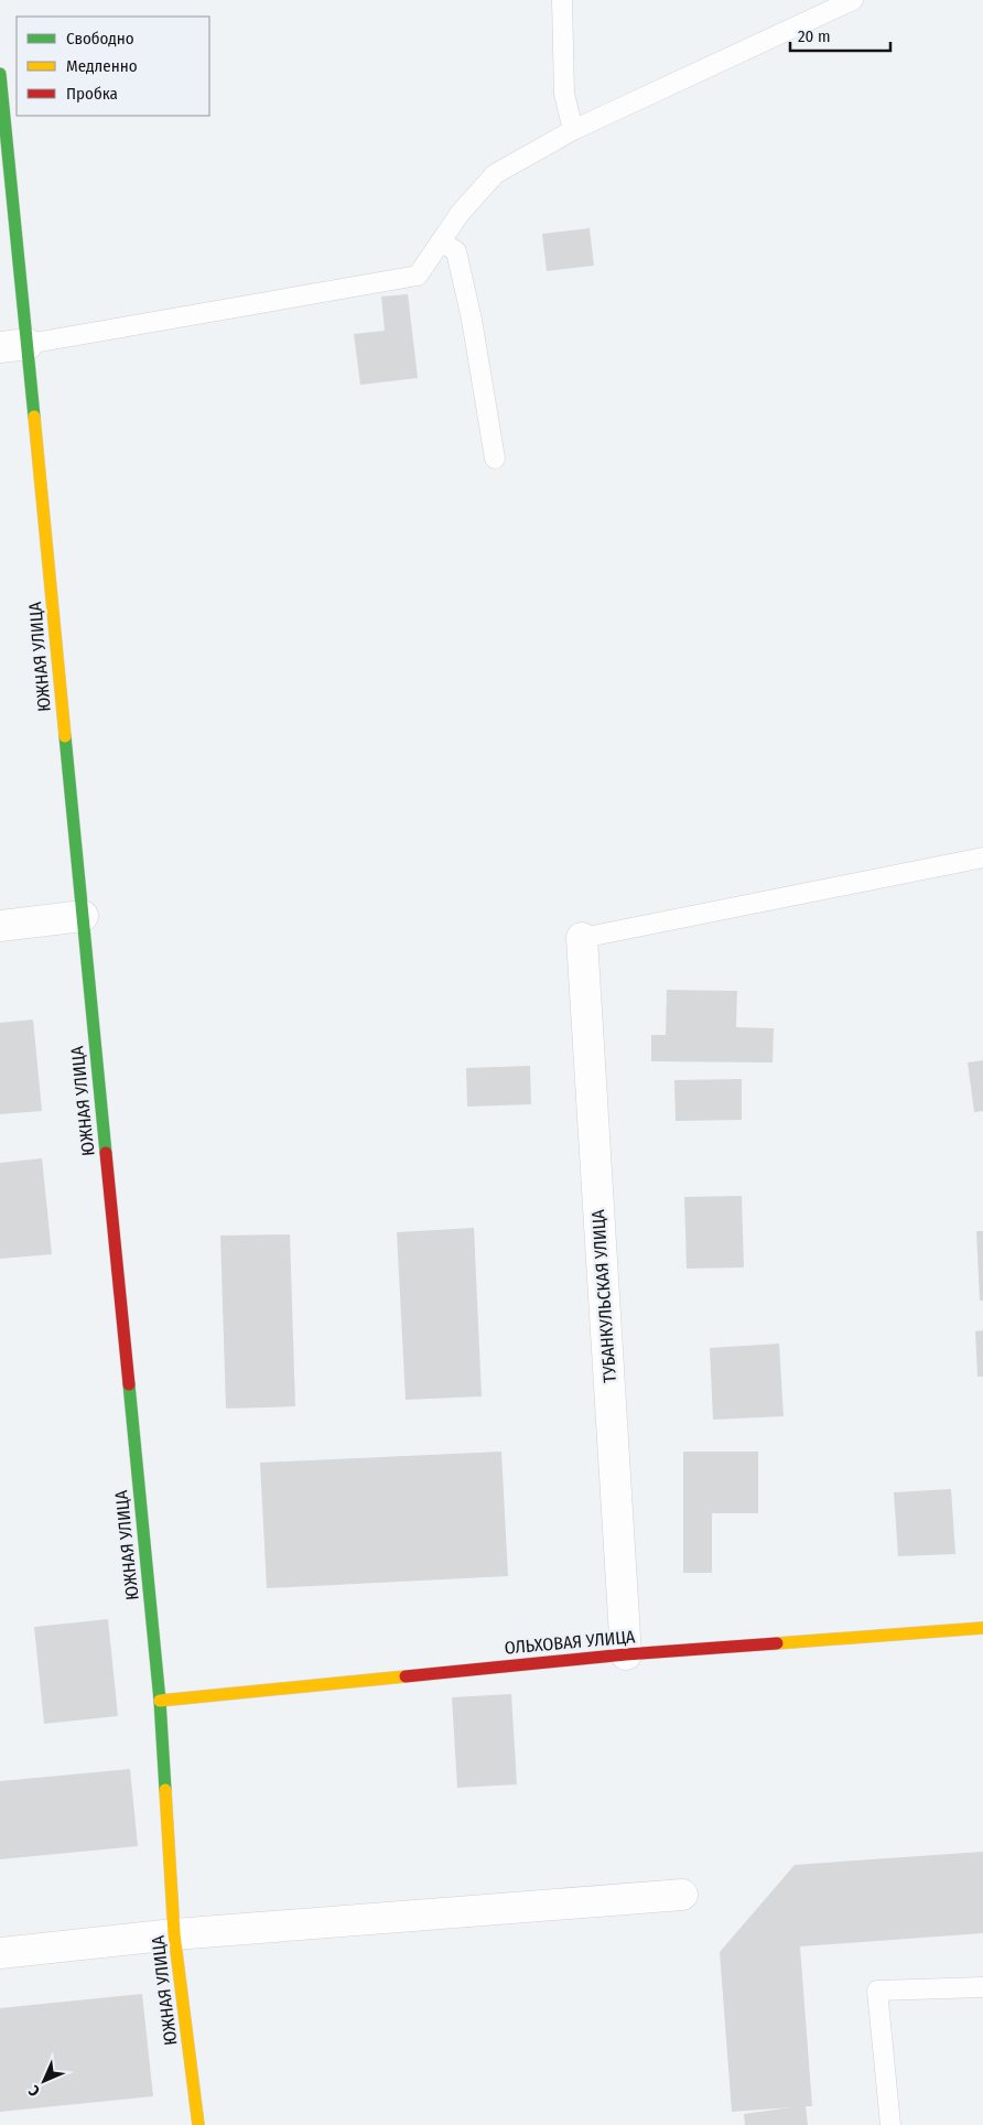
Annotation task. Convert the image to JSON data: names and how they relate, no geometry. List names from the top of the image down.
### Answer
{
  "streets": {
    "street": ["ЮЖНАЯ УЛИЦА", "ТУБАНКУЛЬСКАЯ УЛИЦА", "ОЛЬХОВАЯ УЛИЦА"]
  },
  "crossings": [
    ["ЮЖНАЯ УЛИЦА", "ОЛЬХОВАЯ УЛИЦА"],
    ["ТУБАНКУЛЬСКАЯ УЛИЦА", "ОЛЬХОВАЯ УЛИЦА"]
  ],
  "legend": ["Свободно", "Медленно", "Пробка"],
  "scale_bar": "20 m",
  "north": "bottom left"
}
